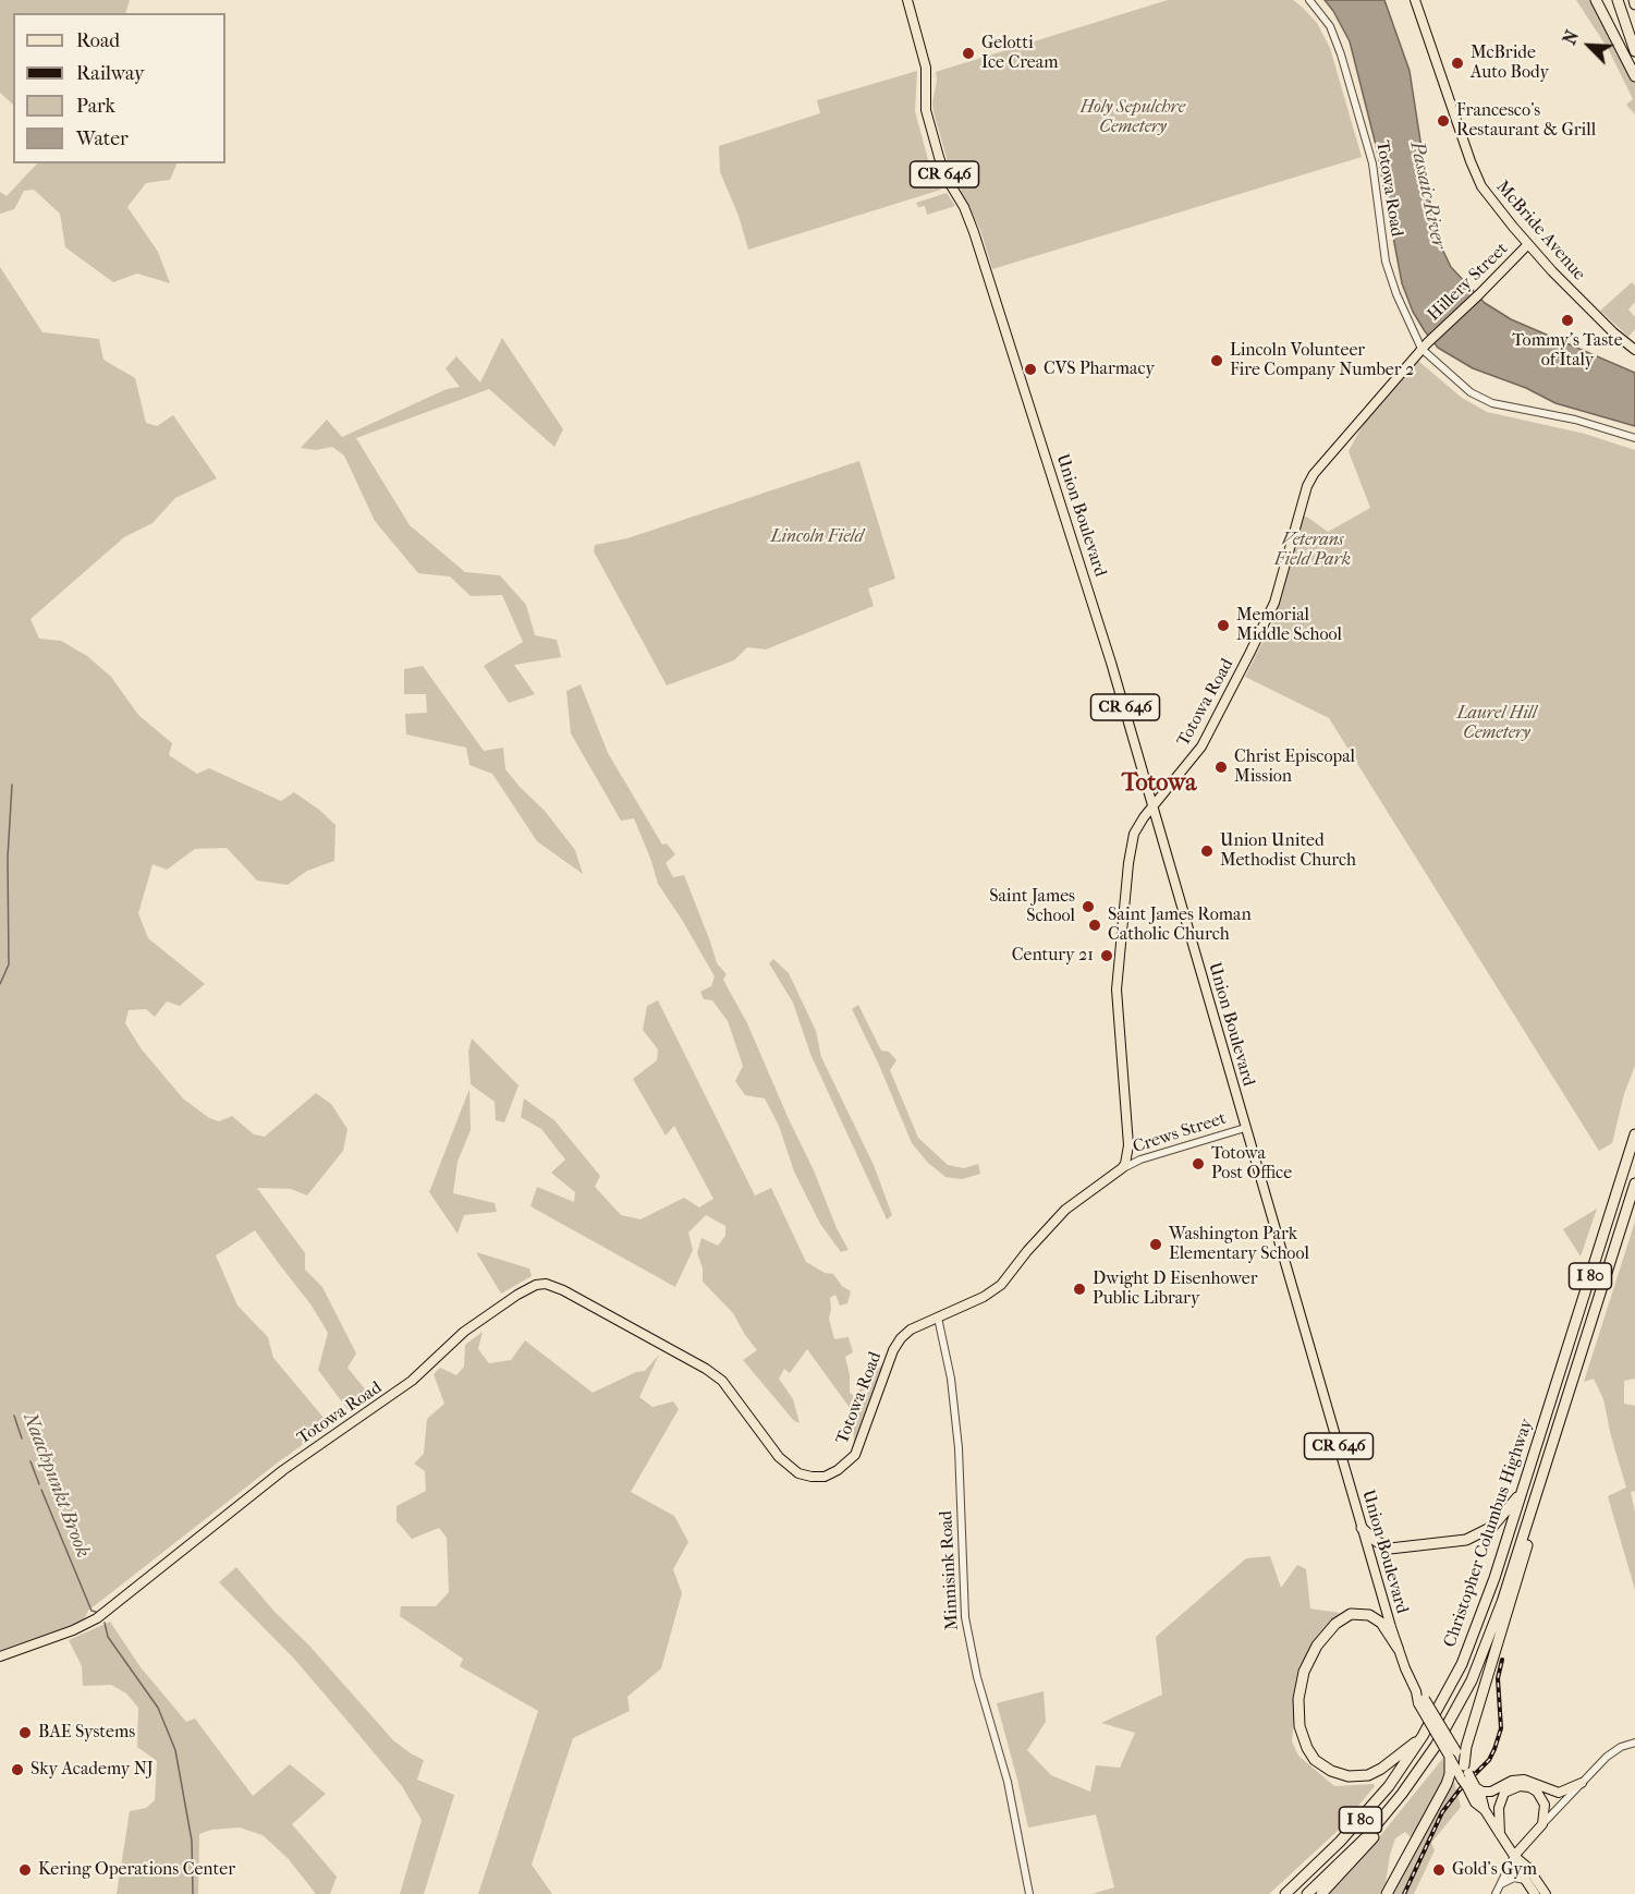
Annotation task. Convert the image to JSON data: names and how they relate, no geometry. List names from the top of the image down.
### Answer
{
  "streets": {
    "highway": ["I 80", "Christopher Columbus Highway"],
    "main road": [
      "CR 646",
      "Totowa Road",
      "McBride Avenue",
      "Hillery Street",
      "Union Boulevard"
    ],
    "street": ["Crews Street", "Minnisink Road"]
  },
  "crossings": [
    ["Totowa Road", "Hillery Street"],
    ["Totowa Road", "Union Boulevard"],
    ["Totowa Road", "Crews Street"],
    ["Totowa Road", "Minnisink Road"],
    ["McBride Avenue", "Hillery Street"],
    ["Union Boulevard", "Crews Street"]
  ],
  "districts": ["Totowa"],
  "water": ["Passaic River", "Naachpunkt Brook"],
  "parks": [
    "Holy Sepulchre Cemetery",
    "Lincoln Field",
    "Veterans Field Park",
    "Laurel Hill Cemetery"
  ],
  "places": [
    "Gelotti Ice Cream",
    "McBride Auto Body",
    "Francesco's Restaurant & Grill",
    "Tommy's Taste of Italy",
    "Lincoln Volunteer Fire Company Number 2",
    "CVS Pharmacy",
    "Memorial Middle School",
    "Christ Episcopal Mission",
    "Union United Methodist Church",
    "Saint James School",
    "Saint James Roman Catholic Church",
    "Century 21",
    "Totowa Post Office",
    "Washington Park Elementary School",
    "Dwight D Eisenhower Public Library",
    "BAE Systems",
    "Sky Academy NJ",
    "Kering Operations Center",
    "Gold's Gym"
  ],
  "legend": [
    "Road",
    "Railway",
    "Park",
    "Water"
  ],
  "north": "top left"
}
